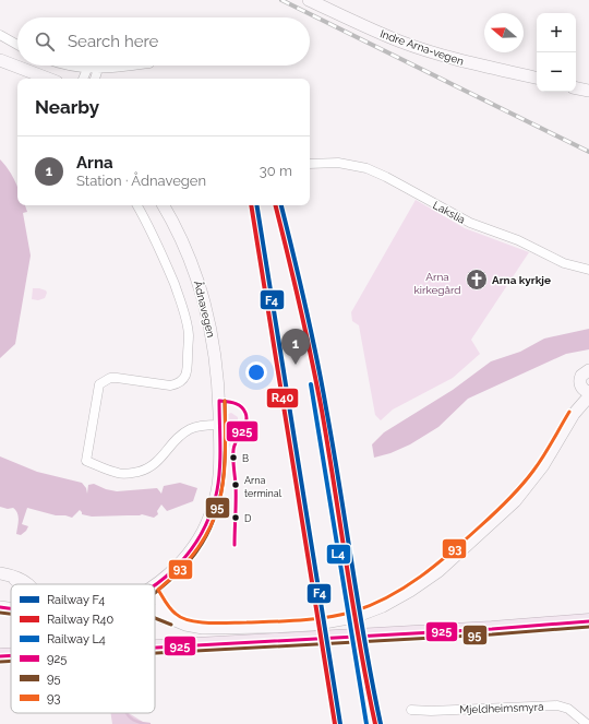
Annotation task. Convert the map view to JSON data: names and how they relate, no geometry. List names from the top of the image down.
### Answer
{
  "streets": {
    "main road": ["Indre Arna-vegen", "Ådnavegen"],
    "street": ["Lakslia", "Mjeldheimsmyra"]
  },
  "parks": ["Arna kirkegård"],
  "places": {
    "church": ["Arna kyrkje"],
    "other": ["B", "Arna terminal", "D"]
  },
  "lines": [
    "rail line F4",
    "rail line R40",
    "rail line L4",
    "transit line 925",
    "transit line 95",
    "transit line 93"
  ],
  "legend": [
    "Railway F4",
    "Railway R40",
    "Railway L4",
    "925",
    "95",
    "93"
  ],
  "north": "left",
  "page": {
    "map_buttons": ["+", "−"],
    "search": "Search here",
    "heading": "Nearby",
    "list": [
      {
        "mark": "1",
        "name": "Arna",
        "note": "Station · Ådnavegen",
        "value": "30 m"
      }
    ],
    "pins": "1"
  }
}
